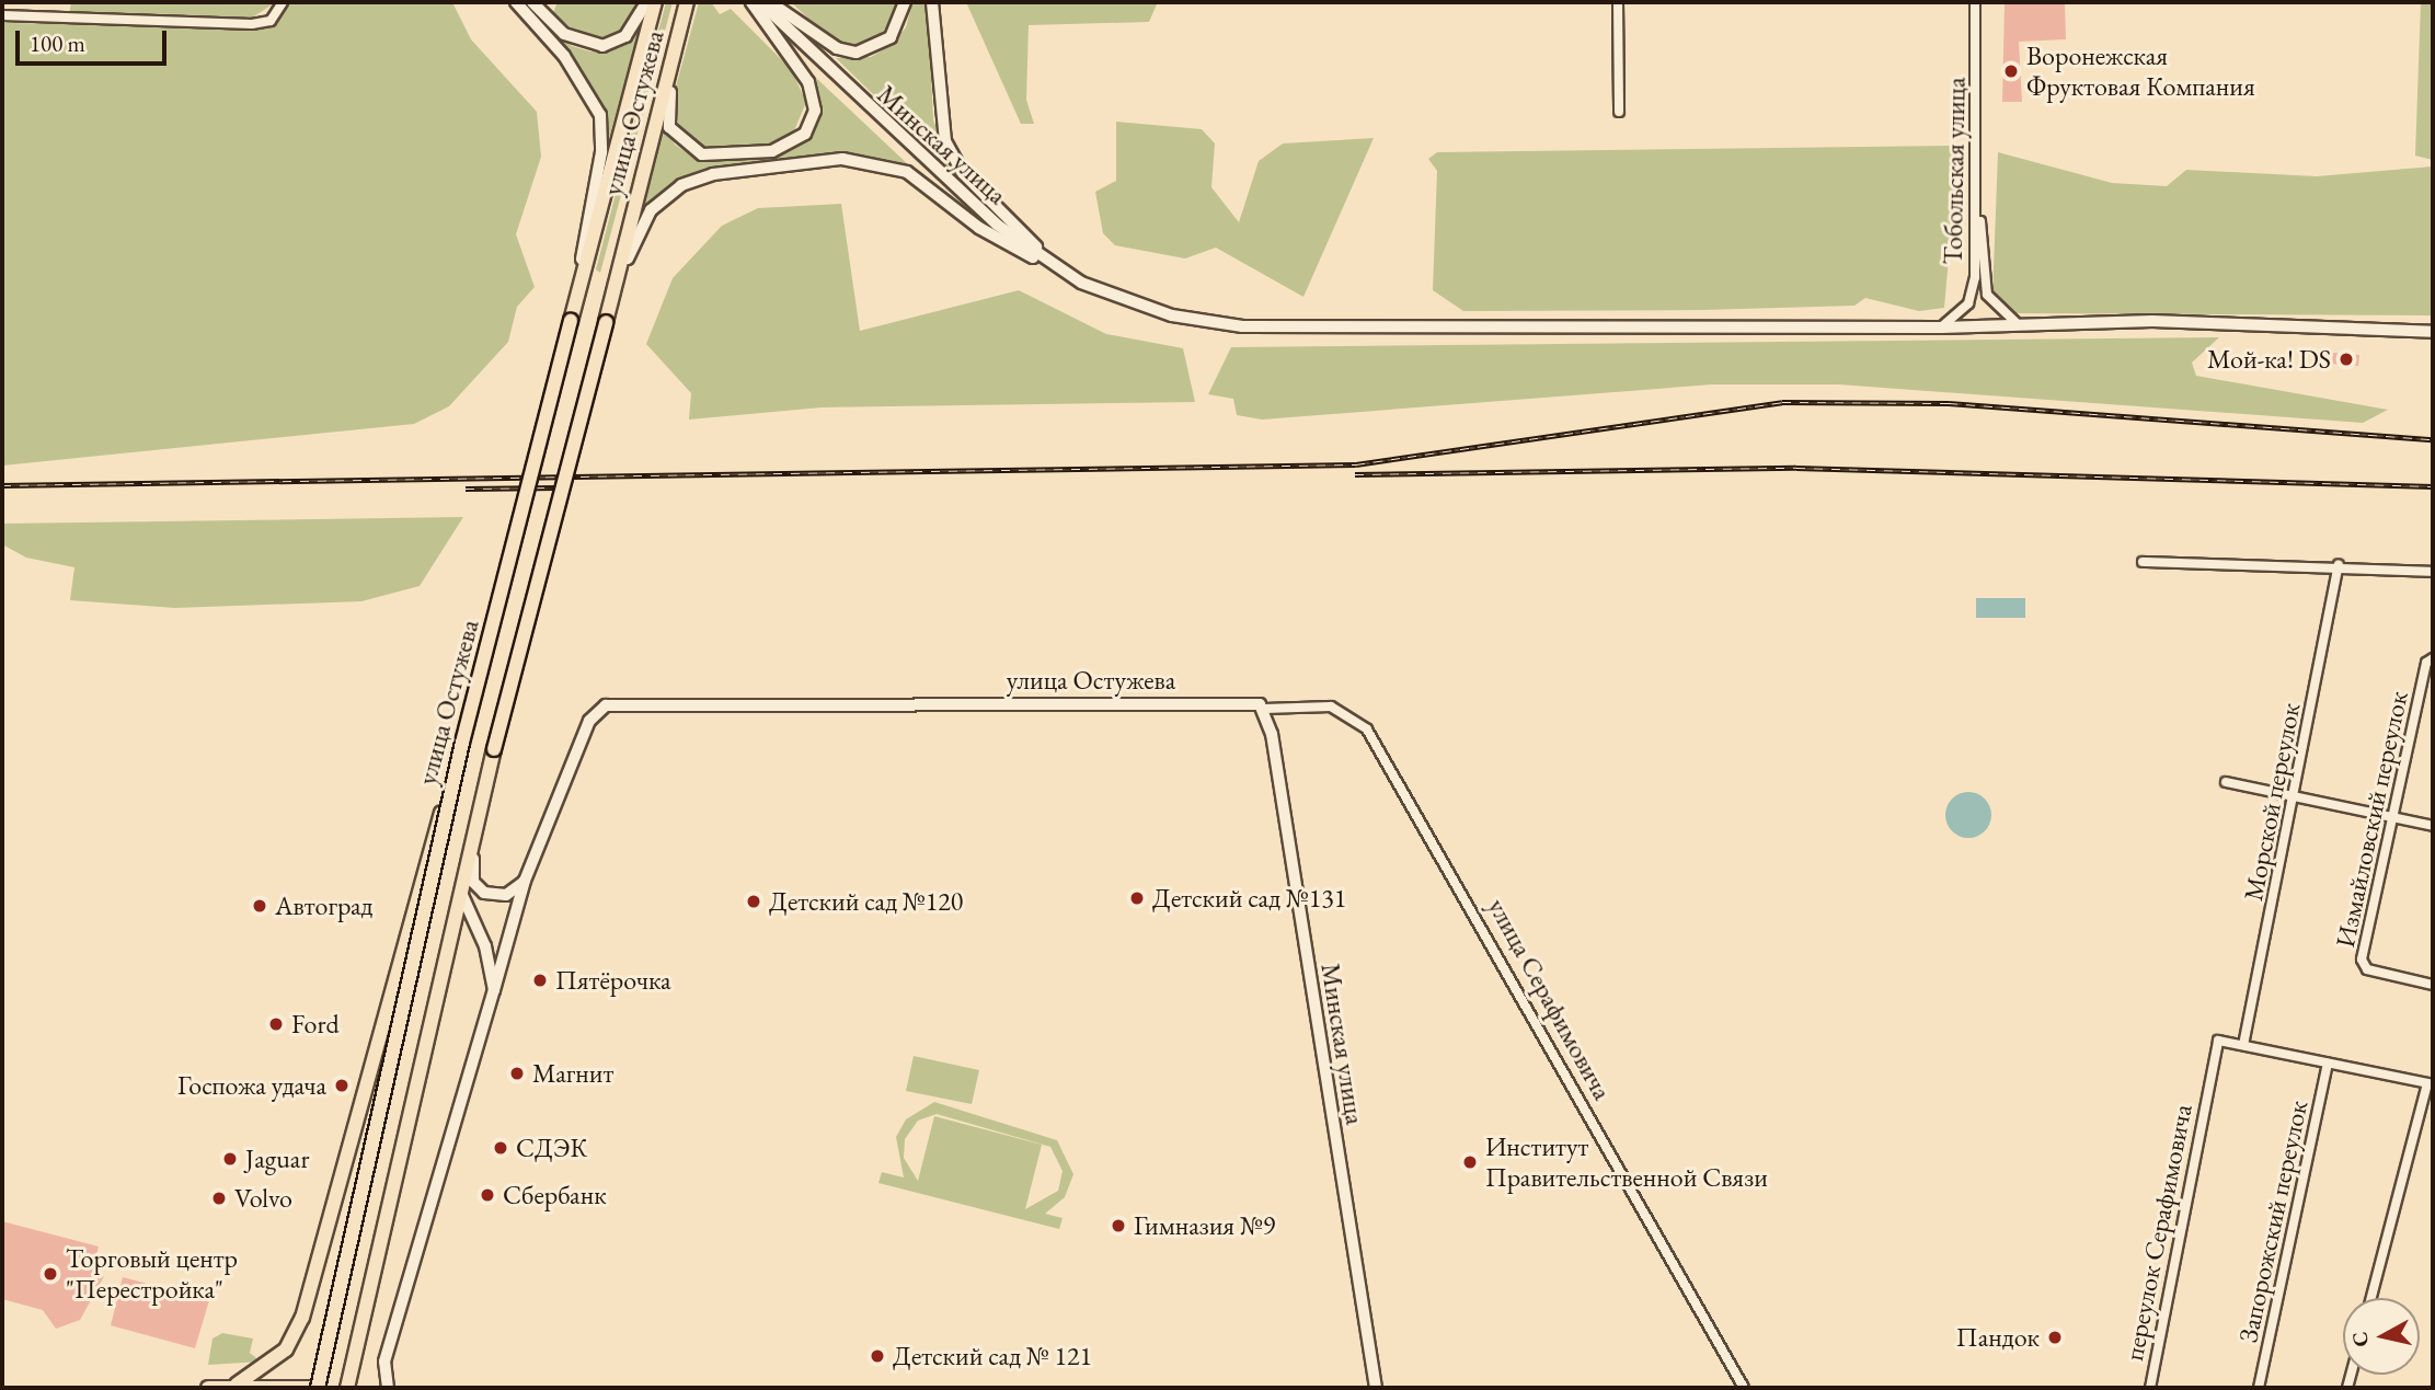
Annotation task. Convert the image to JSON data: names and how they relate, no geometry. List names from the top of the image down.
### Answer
{
  "streets": {
    "main road": ["улица Остужева"],
    "street": [
      "Минская улица",
      "Тобольская улица",
      "Морской переулок",
      "Измайловский переулок",
      "улица Серафимовича",
      "Запорожский переулок",
      "переулок Серафимовича"
    ]
  },
  "crossings": [
    ["улица Остужева", "Минская улица"],
    ["улица Остужева", "улица Серафимовича"],
    ["Минская улица", "Тобольская улица"],
    ["Минская улица", "улица Серафимовича"],
    ["Морской переулок", "переулок Серафимовича"]
  ],
  "places": [
    "Воронежская Фруктовая Компания",
    "Мой-ка! DS",
    "Детский сад №131",
    "Детский сад №120",
    "Автоград",
    "Пятёрочка",
    "Ford",
    "Магнит",
    "Госпожа удача",
    "СДЭК",
    "Jaguar",
    "Институт Правительственной Связи",
    "Сбербанк",
    "Volvo",
    "Гимназия №9",
    "Торговый центр \"Перестройка\"",
    "Пандок",
    "Детский сад № 121"
  ],
  "scale_bar": "100 m",
  "north": "left"
}
